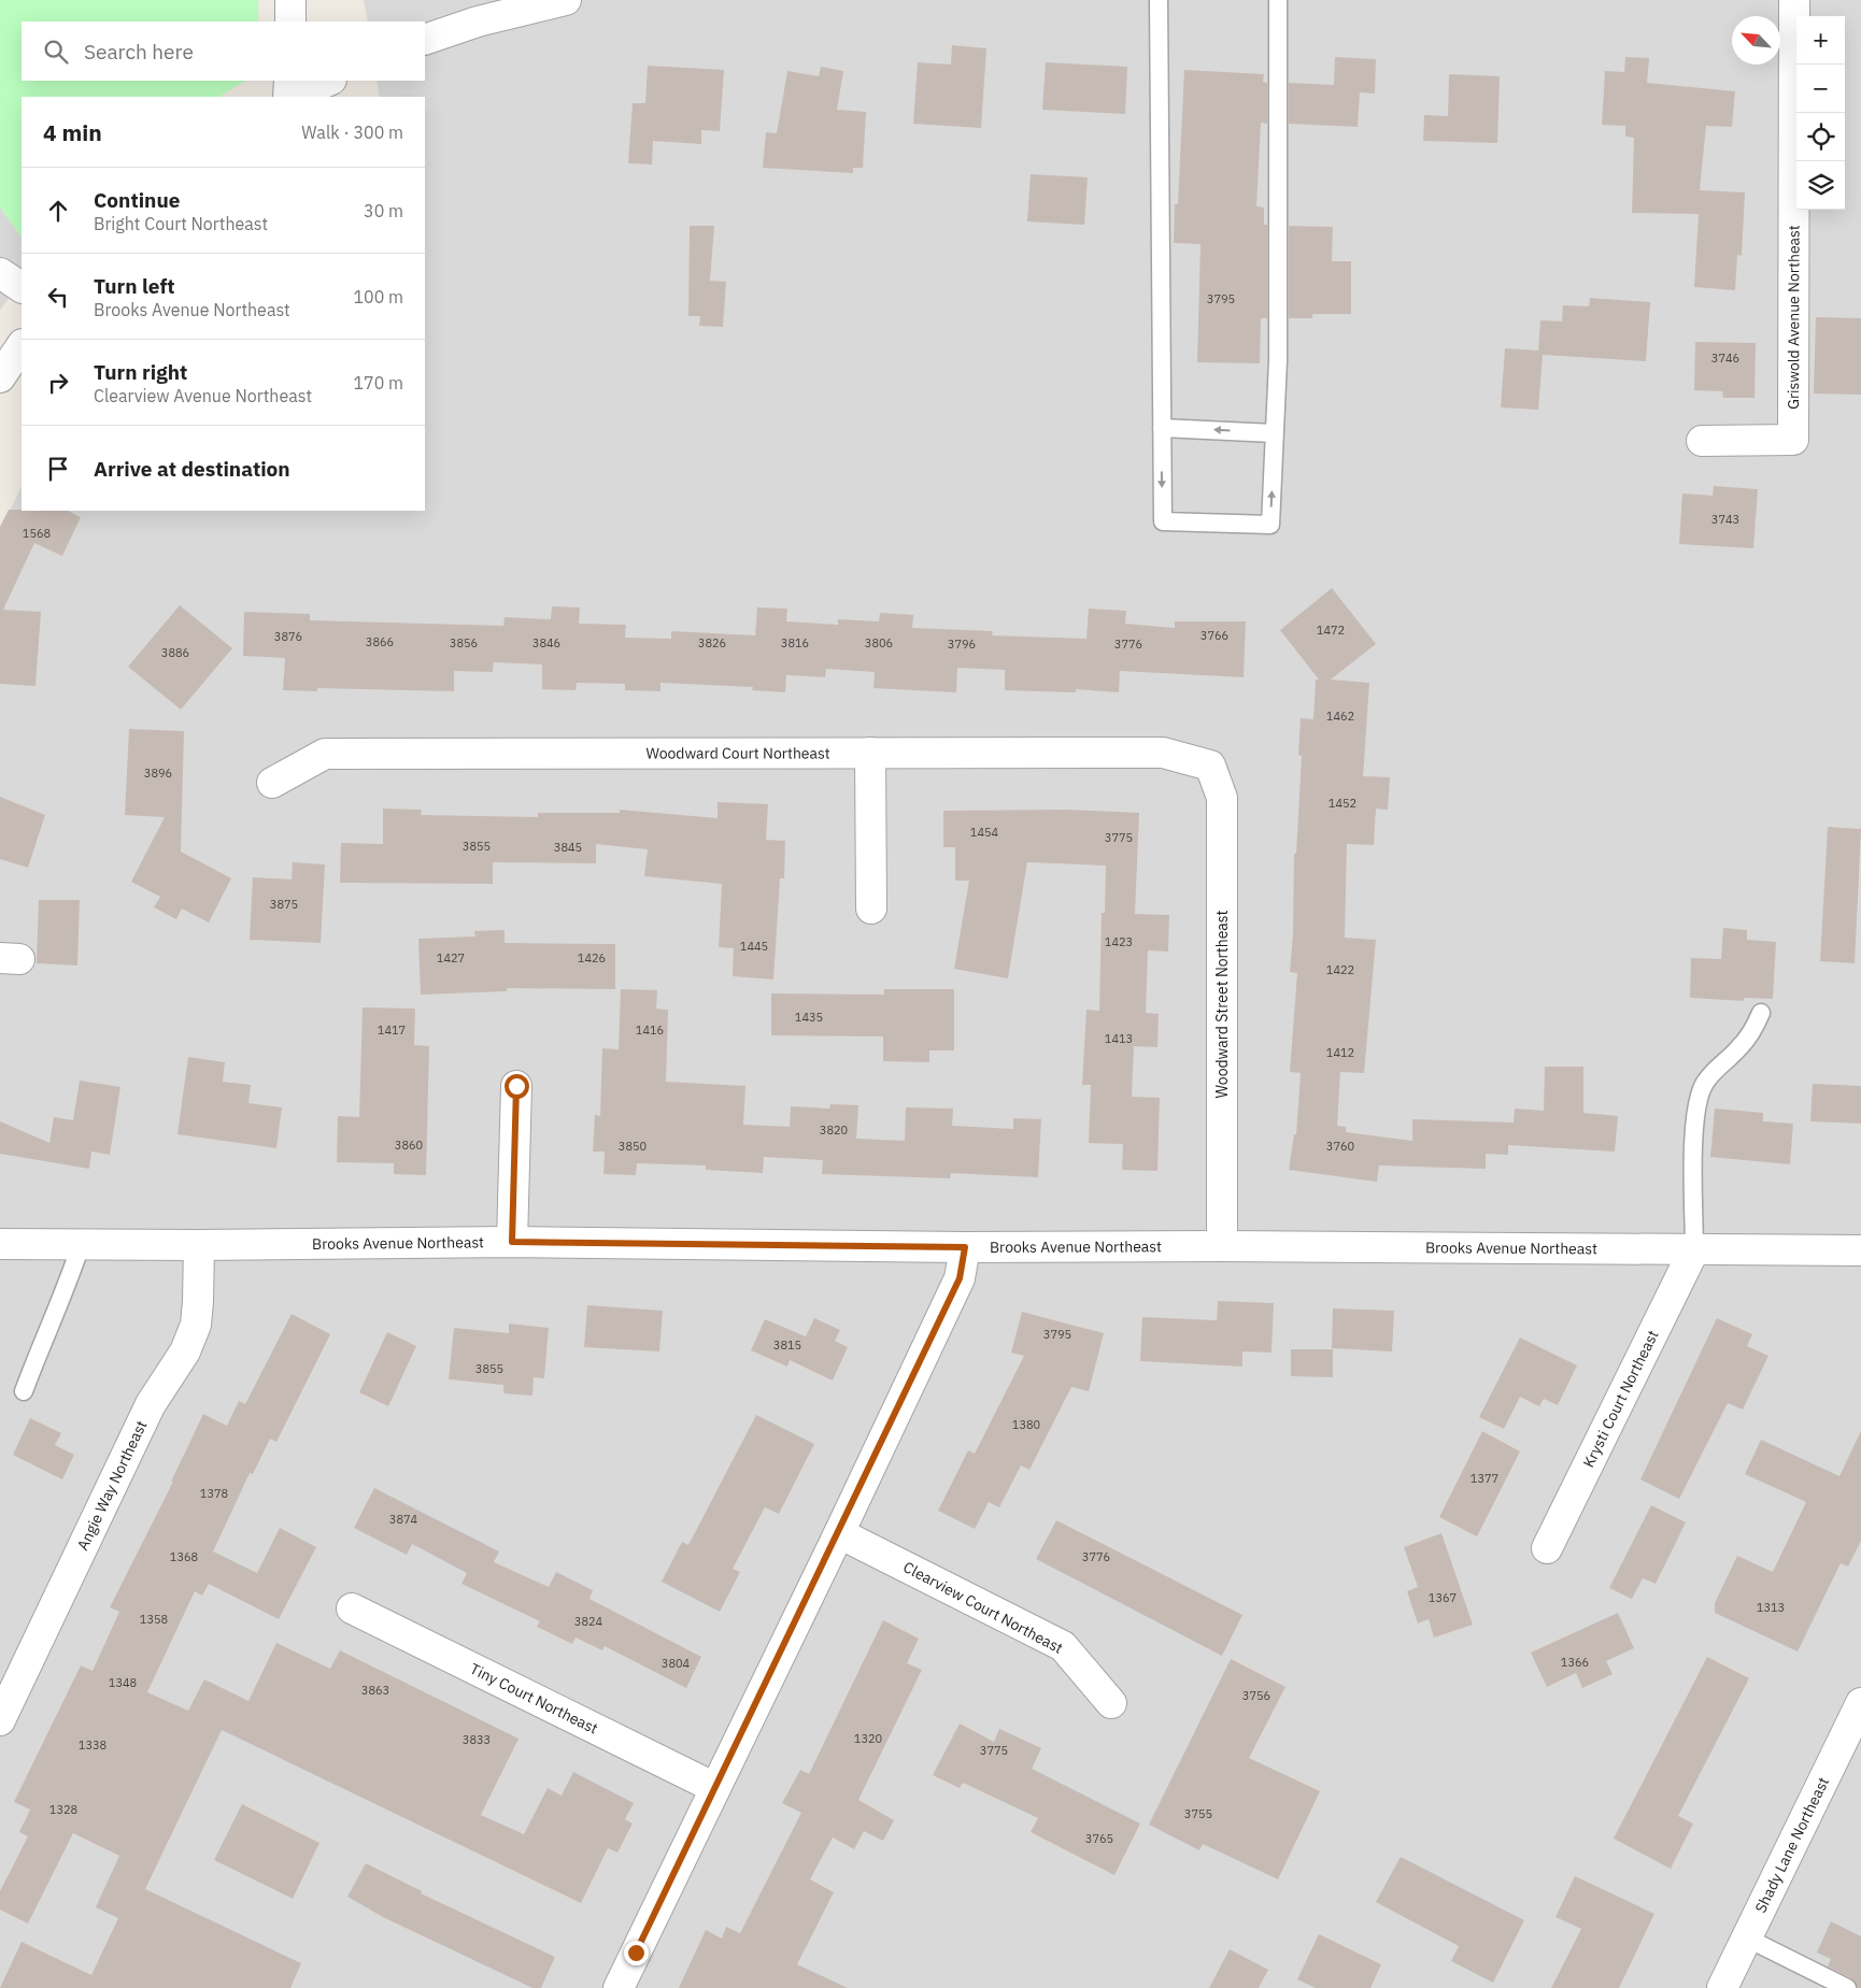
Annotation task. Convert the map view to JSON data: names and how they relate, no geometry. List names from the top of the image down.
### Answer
{
  "streets": {
    "street": [
      "Griswold Avenue Northeast",
      "Woodward Court Northeast",
      "Woodward Street Northeast",
      "Brooks Avenue Northeast",
      "Krysti Court Northeast",
      "Angie Way Northeast",
      "Clearview Court Northeast",
      "Tiny Court Northeast",
      "Shady Lane Northeast"
    ]
  },
  "crossings": [
    ["Woodward Court Northeast", "Woodward Street Northeast"],
    ["Woodward Street Northeast", "Brooks Avenue Northeast"],
    ["Brooks Avenue Northeast", "Krysti Court Northeast"],
    ["Brooks Avenue Northeast", "Angie Way Northeast"]
  ],
  "house_numbers": [
    "3795",
    "3746",
    "3743",
    "1568",
    "1472",
    "3766",
    "3876",
    "3866",
    "3856",
    "3846",
    "3826",
    "3816",
    "3806",
    "3796",
    "3776",
    "3886",
    "1462",
    "3896",
    "1452",
    "1454",
    "3775",
    "3855",
    "3845",
    "3875",
    "1423",
    "1445",
    "1427",
    "1426",
    "1422",
    "1435",
    "1417",
    "1416",
    "1413",
    "1412",
    "3820",
    "3860",
    "3850",
    "3760",
    "3795",
    "3815",
    "3855",
    "1380",
    "1377",
    "1378",
    "3874",
    "1368",
    "3776",
    "1367",
    "1313",
    "1358",
    "3824",
    "1366",
    "3804",
    "1348",
    "3863",
    "3756",
    "1320",
    "3833",
    "1338",
    "3775",
    "1328",
    "3755",
    "3765"
  ],
  "north": "top left",
  "page": {
    "map_buttons": ["+", "−"],
    "search": "Search here",
    "heading": ["4 min", "Walk · 300 m"],
    "list": [
      ["Continue", "Bright Court Northeast", "30 m"],
      ["Turn left", "Brooks Avenue Northeast", "100 m"],
      ["Turn right", "Clearview Avenue Northeast", "170 m"],
      "Arrive at destination"
    ]
  }
}
